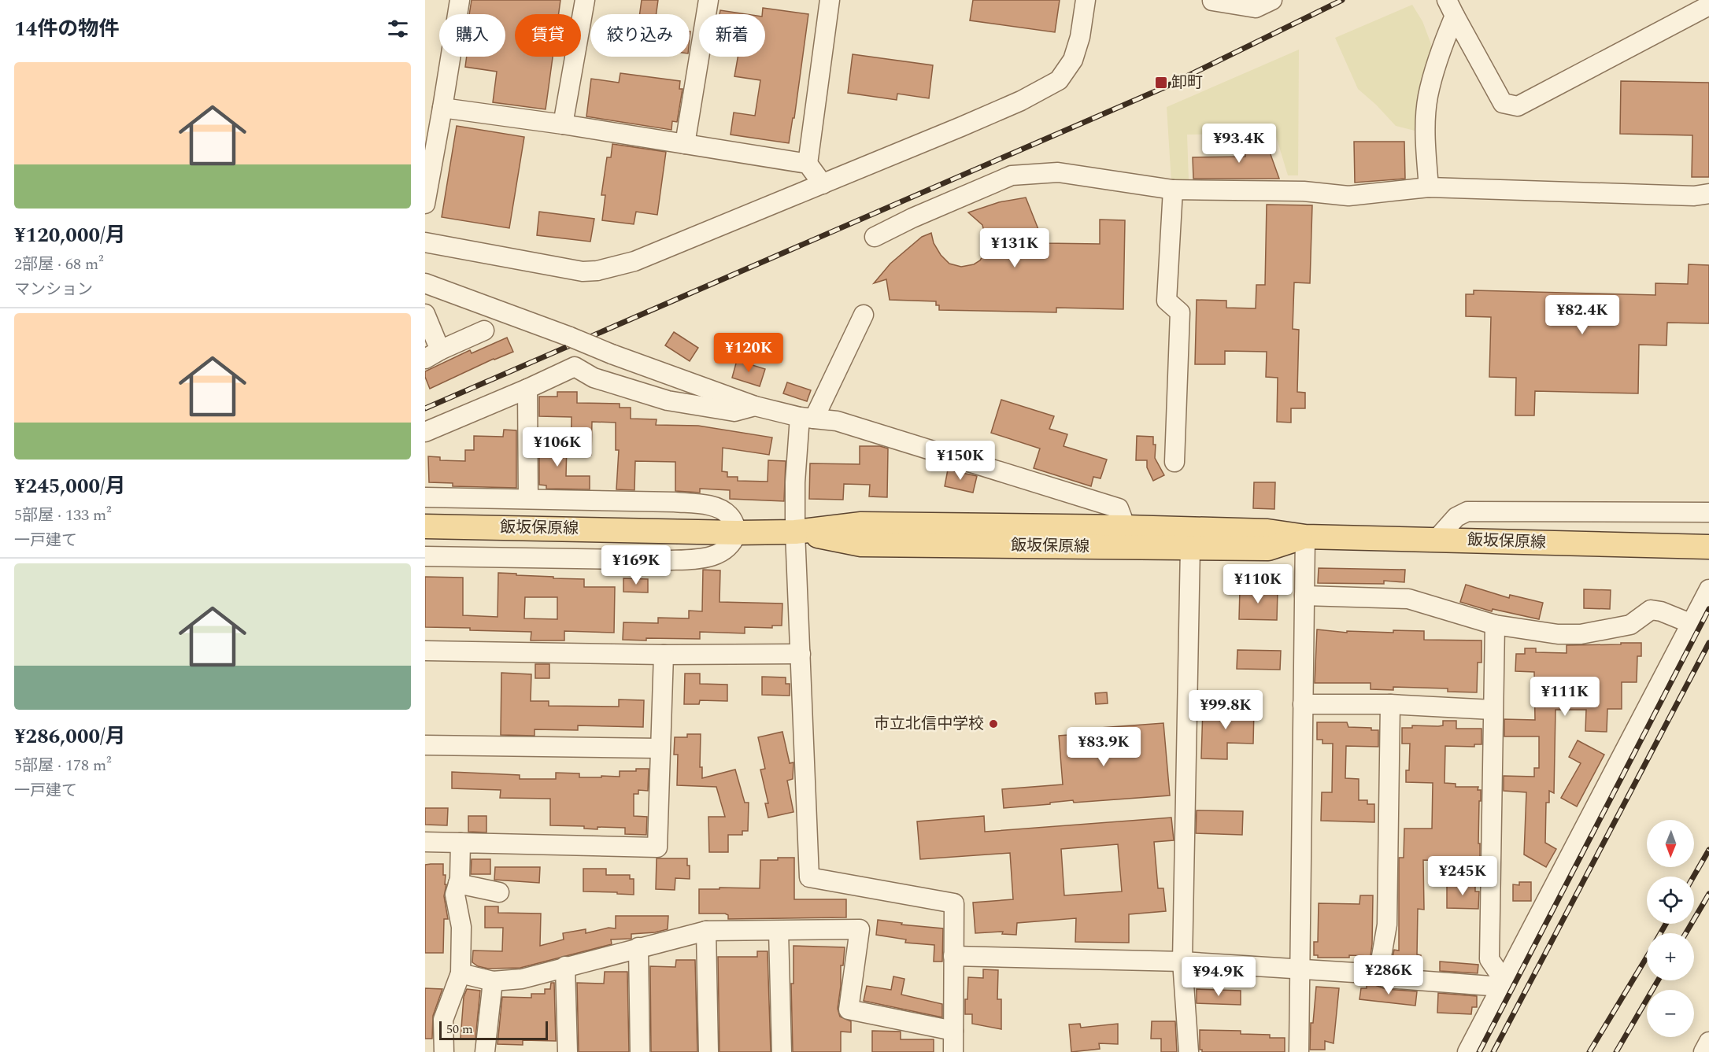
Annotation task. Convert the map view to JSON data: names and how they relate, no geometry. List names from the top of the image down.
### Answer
{
  "streets": {
    "main road": ["飯坂保原線"]
  },
  "places": {
    "transit": ["卸町"],
    "other": ["市立北信中学校"]
  },
  "scale_bar": "50 m",
  "north": "bottom",
  "page": {
    "heading": "14件の物件",
    "chip": [
      "購入",
      "賃貸",
      "絞り込み",
      "新着"
    ],
    "list": [
      {
        "name": "¥120,000/月",
        "note": "2部屋 · 68 m² · マンション"
      },
      {
        "name": "¥245,000/月",
        "note": "5部屋 · 133 m² · 一戸建て"
      },
      {
        "name": "¥286,000/月",
        "note": "5部屋 · 178 m² · 一戸建て"
      }
    ],
    "price": [
      "¥93.4K",
      "¥131K",
      "¥82.4K",
      "¥120K",
      "¥106K",
      "¥150K",
      "¥169K",
      "¥110K",
      "¥111K",
      "¥99.8K",
      "¥83.9K",
      "¥245K",
      "¥286K",
      "¥94.9K"
    ],
    "map_buttons": ["+", "−"],
    "scale": "50 m"
  }
}
